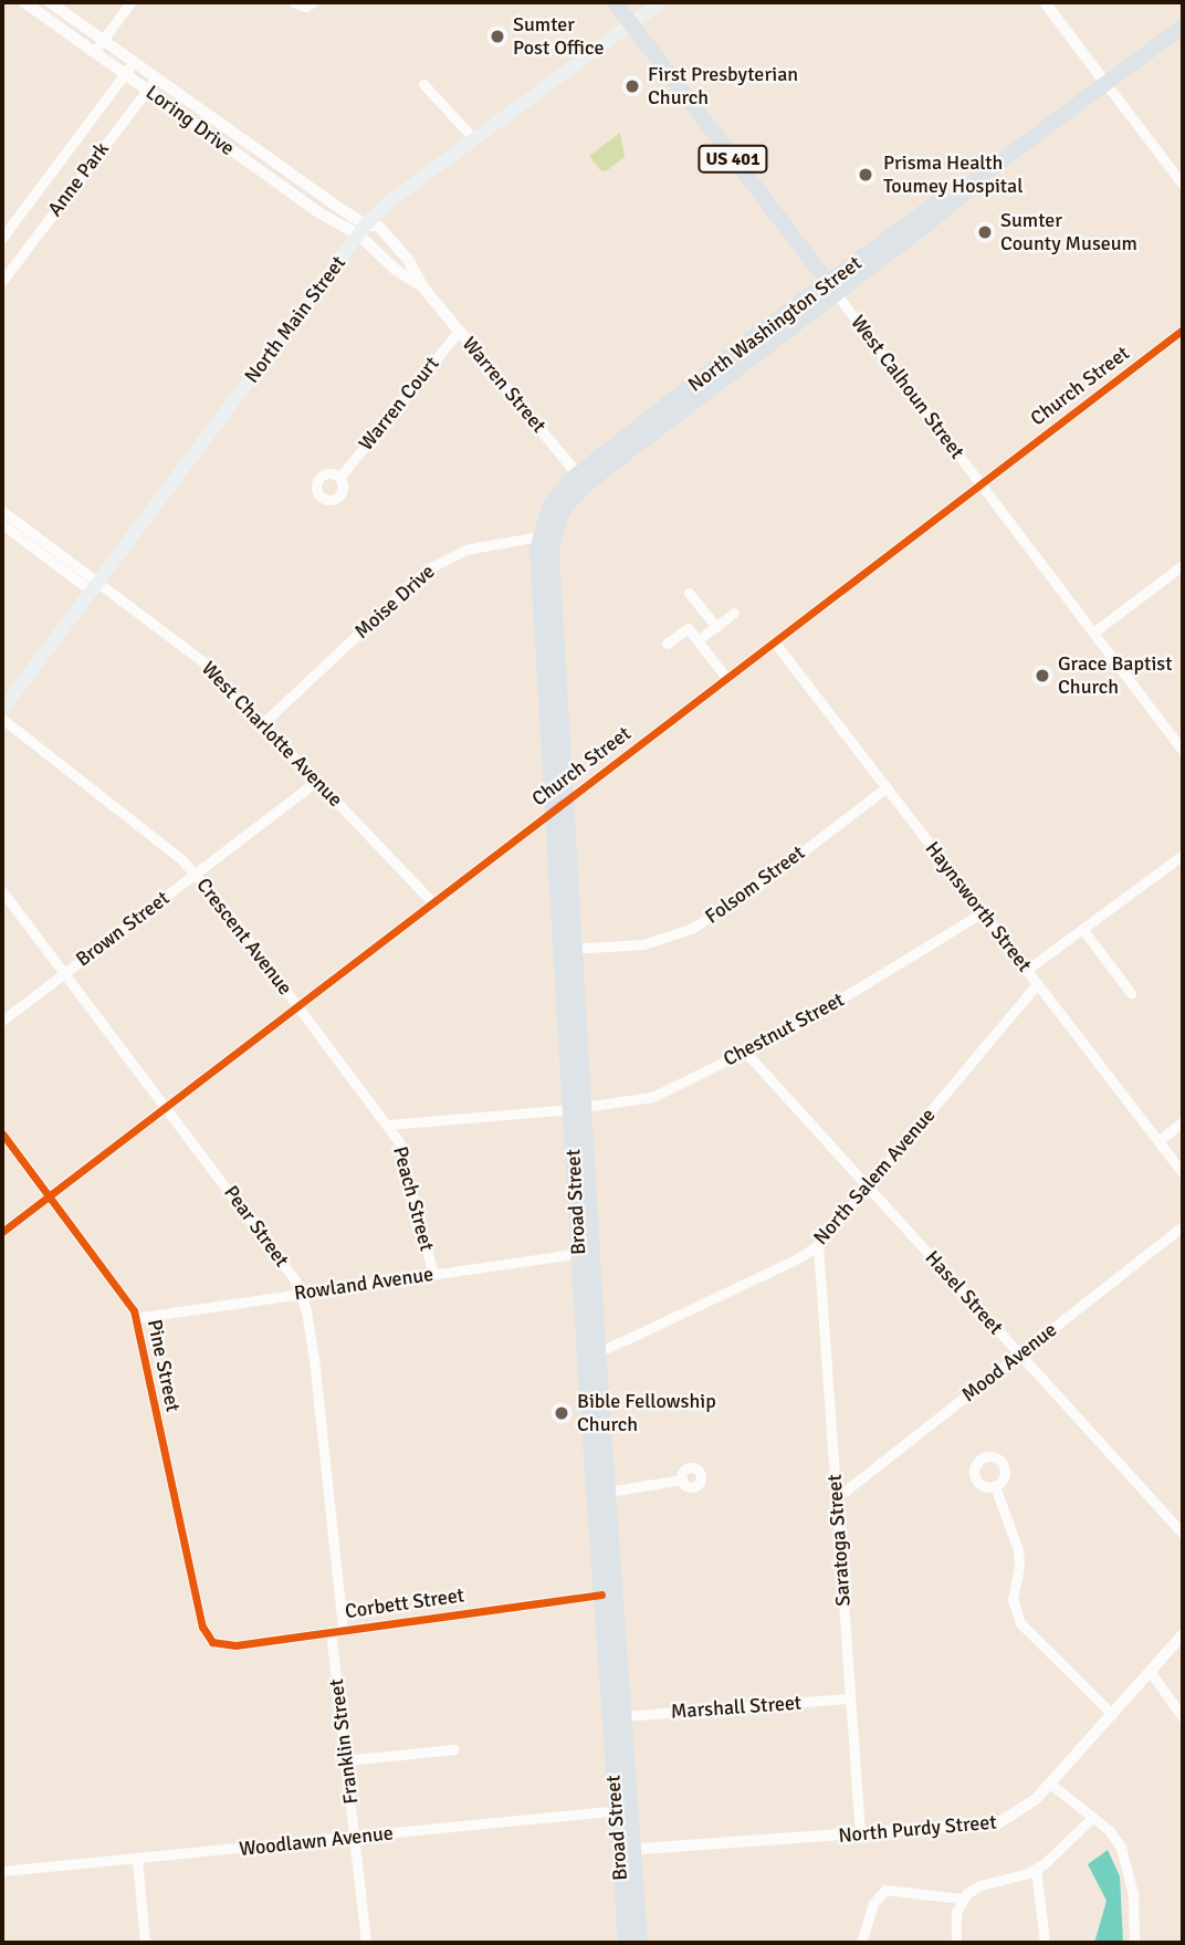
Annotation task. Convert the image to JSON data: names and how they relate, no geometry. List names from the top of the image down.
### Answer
{
  "streets": {
    "main road": [
      "US 401",
      "North Main Street",
      "North Washington Street",
      "West Calhoun Street",
      "Broad Street"
    ],
    "street": [
      "Loring Drive",
      "Anne Park",
      "Warren Street",
      "Church Street",
      "Warren Court",
      "Moise Drive",
      "West Charlotte Avenue",
      "Folsom Street",
      "Haynsworth Street",
      "Brown Street",
      "Crescent Avenue",
      "Chestnut Street",
      "North Salem Avenue",
      "Peach Street",
      "Pear Street",
      "Rowland Avenue",
      "Hasel Street",
      "Mood Avenue",
      "Pine Street",
      "Saratoga Street",
      "Corbett Street",
      "Marshall Street",
      "Franklin Street",
      "North Purdy Street",
      "Woodlawn Avenue"
    ]
  },
  "crossings": [
    ["Loring Drive", "Anne Park"],
    ["Loring Drive", "North Main Street"],
    ["Loring Drive", "Warren Street"],
    ["US 401", "North Main Street"],
    ["US 401", "West Calhoun Street"],
    ["North Main Street", "Warren Street"],
    ["North Main Street", "West Calhoun Street"],
    ["North Main Street", "West Charlotte Avenue"],
    ["North Washington Street", "Warren Street"],
    ["North Washington Street", "West Calhoun Street"],
    ["North Washington Street", "Broad Street"],
    ["Warren Street", "Warren Court"],
    ["Warren Street", "Broad Street"],
    ["Church Street", "West Calhoun Street"],
    ["Church Street", "West Charlotte Avenue"],
    ["Church Street", "Haynsworth Street"],
    ["Church Street", "Crescent Avenue"],
    ["Church Street", "Broad Street"],
    ["Church Street", "Pear Street"],
    ["Church Street", "Pine Street"],
    ["Moise Drive", "West Charlotte Avenue"],
    ["Moise Drive", "Broad Street"],
    ["West Charlotte Avenue", "Brown Street"],
    ["Folsom Street", "Haynsworth Street"],
    ["Folsom Street", "Broad Street"],
    ["Haynsworth Street", "Chestnut Street"],
    ["Haynsworth Street", "North Salem Avenue"],
    ["Brown Street", "Crescent Avenue"],
    ["Brown Street", "Pear Street"],
    ["Crescent Avenue", "Peach Street"],
    ["Chestnut Street", "Broad Street"],
    ["Chestnut Street", "Hasel Street"],
    ["North Salem Avenue", "Broad Street"],
    ["North Salem Avenue", "Hasel Street"],
    ["North Salem Avenue", "Saratoga Street"],
    ["Peach Street", "Rowland Avenue"],
    ["Broad Street", "Rowland Avenue"],
    ["Broad Street", "Corbett Street"],
    ["Broad Street", "Marshall Street"],
    ["Broad Street", "North Purdy Street"],
    ["Broad Street", "Woodlawn Avenue"],
    ["Pear Street", "Rowland Avenue"],
    ["Pear Street", "Corbett Street"],
    ["Rowland Avenue", "Pine Street"],
    ["Hasel Street", "Mood Avenue"],
    ["Mood Avenue", "Saratoga Street"],
    ["Pine Street", "Corbett Street"],
    ["Saratoga Street", "Marshall Street"],
    ["Saratoga Street", "North Purdy Street"],
    ["Corbett Street", "Franklin Street"],
    ["Franklin Street", "Woodlawn Avenue"]
  ],
  "places": [
    "Sumter Post Office",
    "First Presbyterian Church",
    "Prisma Health Toumey Hospital",
    "Sumter County Museum",
    "Grace Baptist Church",
    "Bible Fellowship Church"
  ]
}
